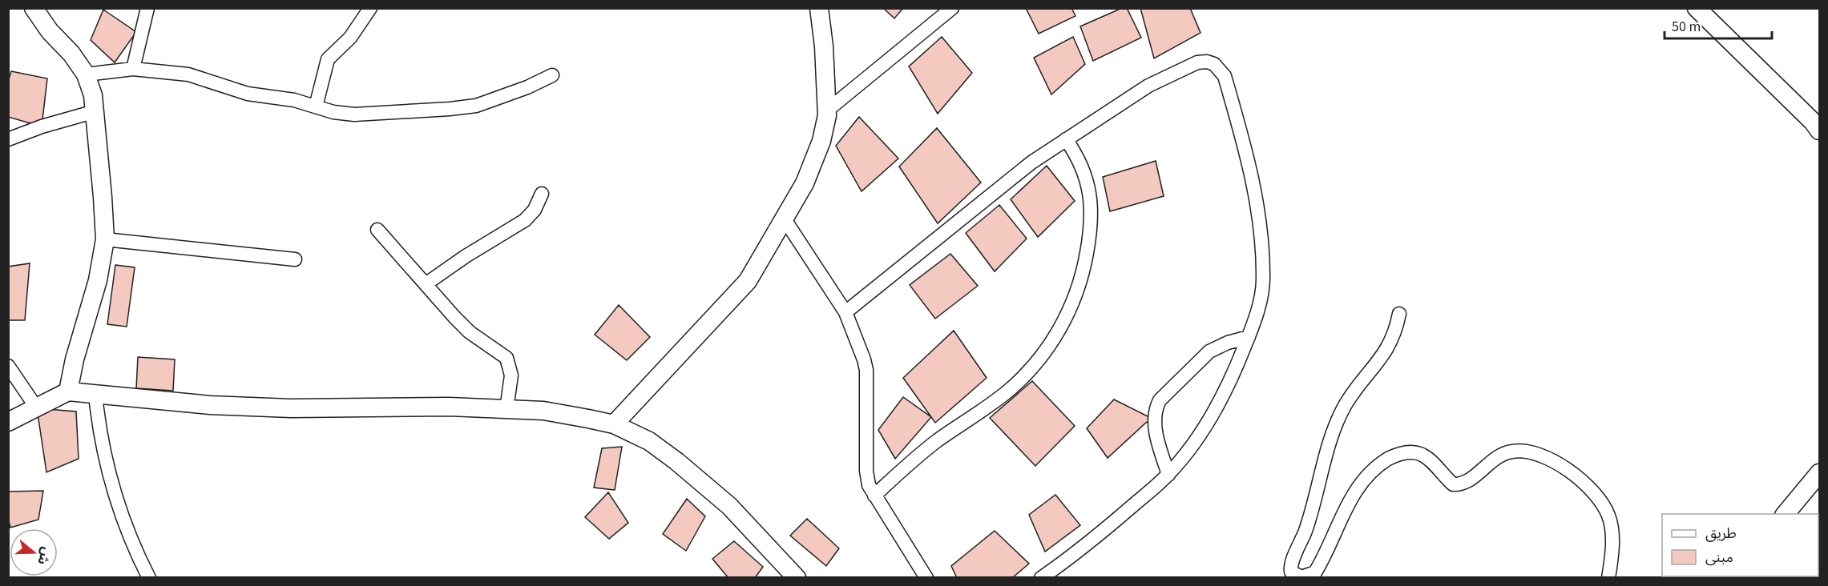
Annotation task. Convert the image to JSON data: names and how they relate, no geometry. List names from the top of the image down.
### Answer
{
  "legend": ["طريق", "مبنى"],
  "scale_bar": "50 m",
  "north": "right"
}
